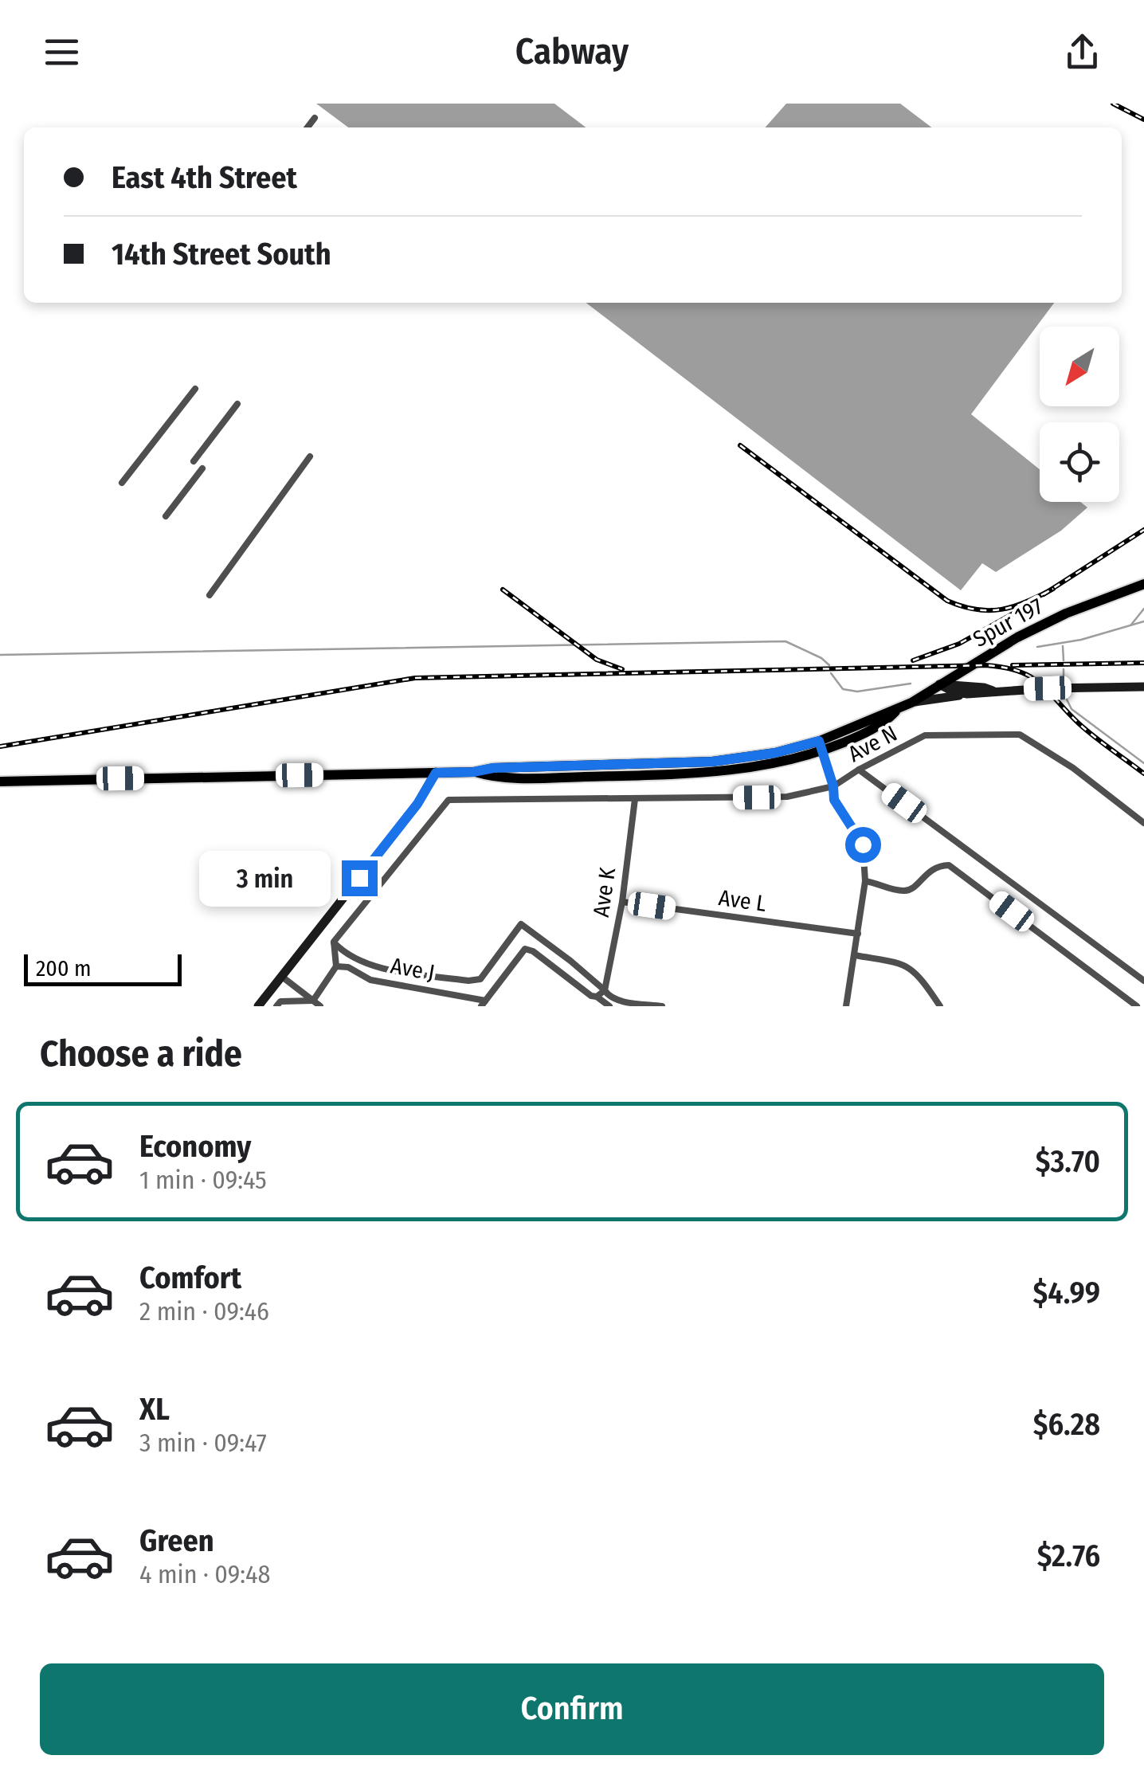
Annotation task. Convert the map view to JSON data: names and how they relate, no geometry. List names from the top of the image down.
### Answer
{
  "streets": {
    "main road": ["Spur 197"],
    "street": [
      "Ave N",
      "Ave K",
      "Ave L",
      "Ave J"
    ]
  },
  "crossings": [
    ["Ave N", "Ave K"],
    ["Ave K", "Ave L"]
  ],
  "scale_bar": "200 m",
  "north": "bottom left",
  "page": {
    "header": "Cabway",
    "banner": ["East 4th Street", "14th Street South"],
    "bubble": "3 min",
    "scale": "200 m",
    "heading": "Choose a ride",
    "list": [
      {
        "name": "Economy",
        "note": "1 min · 09:45",
        "value": "$3.70"
      },
      {
        "name": "Comfort",
        "note": "2 min · 09:46",
        "value": "$4.99"
      },
      {
        "name": "XL",
        "note": "3 min · 09:47",
        "value": "$6.28"
      },
      {
        "name": "Green",
        "note": "4 min · 09:48",
        "value": "$2.76"
      }
    ],
    "buttons": "Confirm"
  }
}
